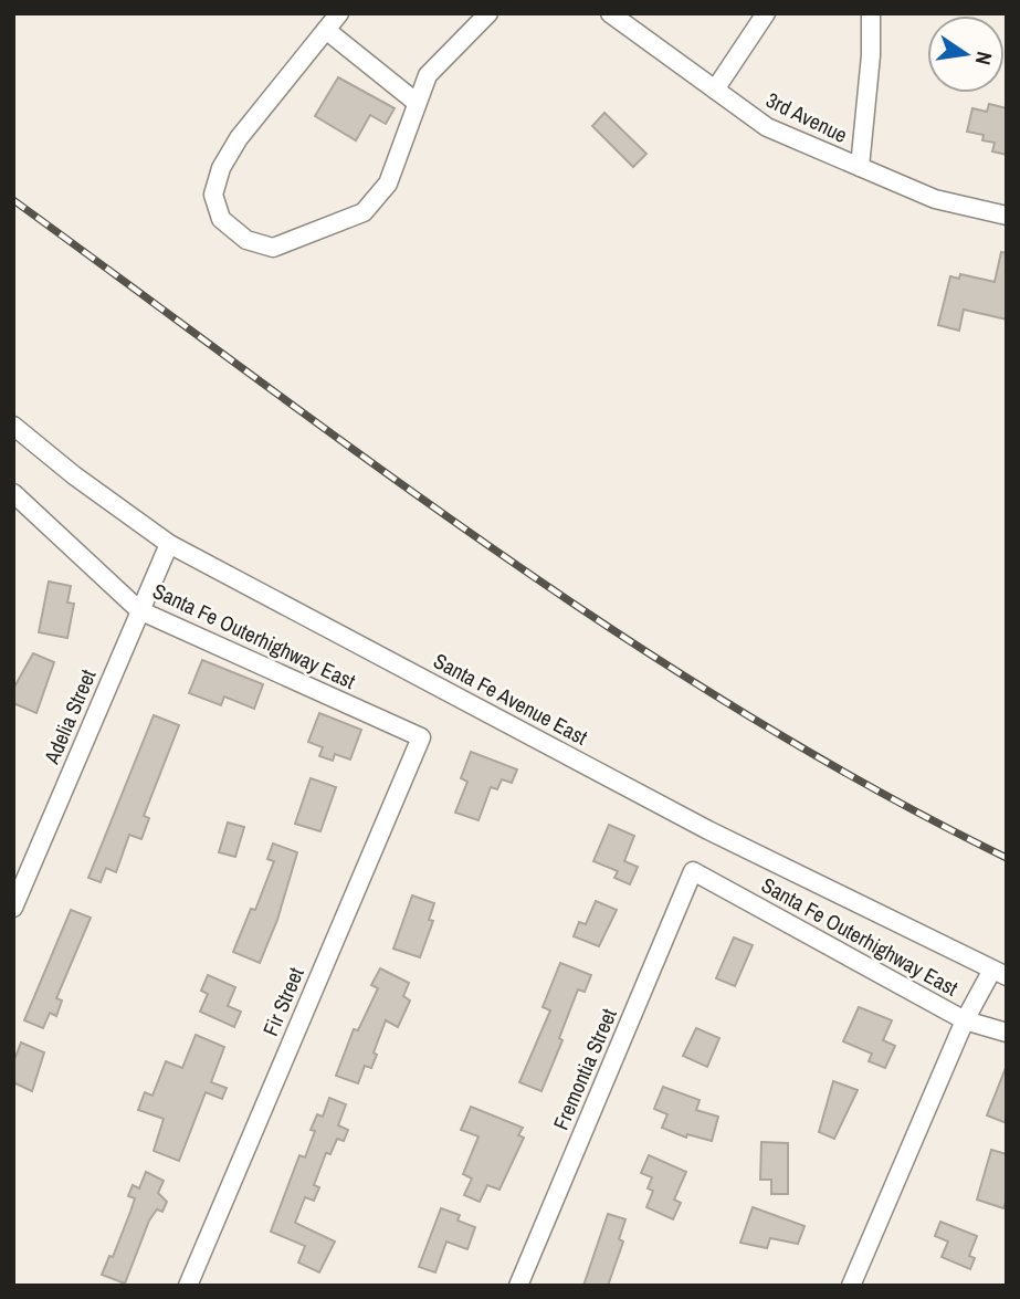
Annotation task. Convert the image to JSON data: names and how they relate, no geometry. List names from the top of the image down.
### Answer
{
  "streets": {
    "street": [
      "3rd Avenue",
      "Santa Fe Outerhighway East",
      "Santa Fe Avenue East",
      "Adelia Street",
      "Fir Street",
      "Fremontia Street"
    ]
  },
  "crossings": [
    ["Santa Fe Outerhighway East", "Adelia Street"],
    ["Santa Fe Outerhighway East", "Fir Street"],
    ["Santa Fe Outerhighway East", "Fremontia Street"],
    ["Santa Fe Avenue East", "Adelia Street"]
  ],
  "north": "right"
}
